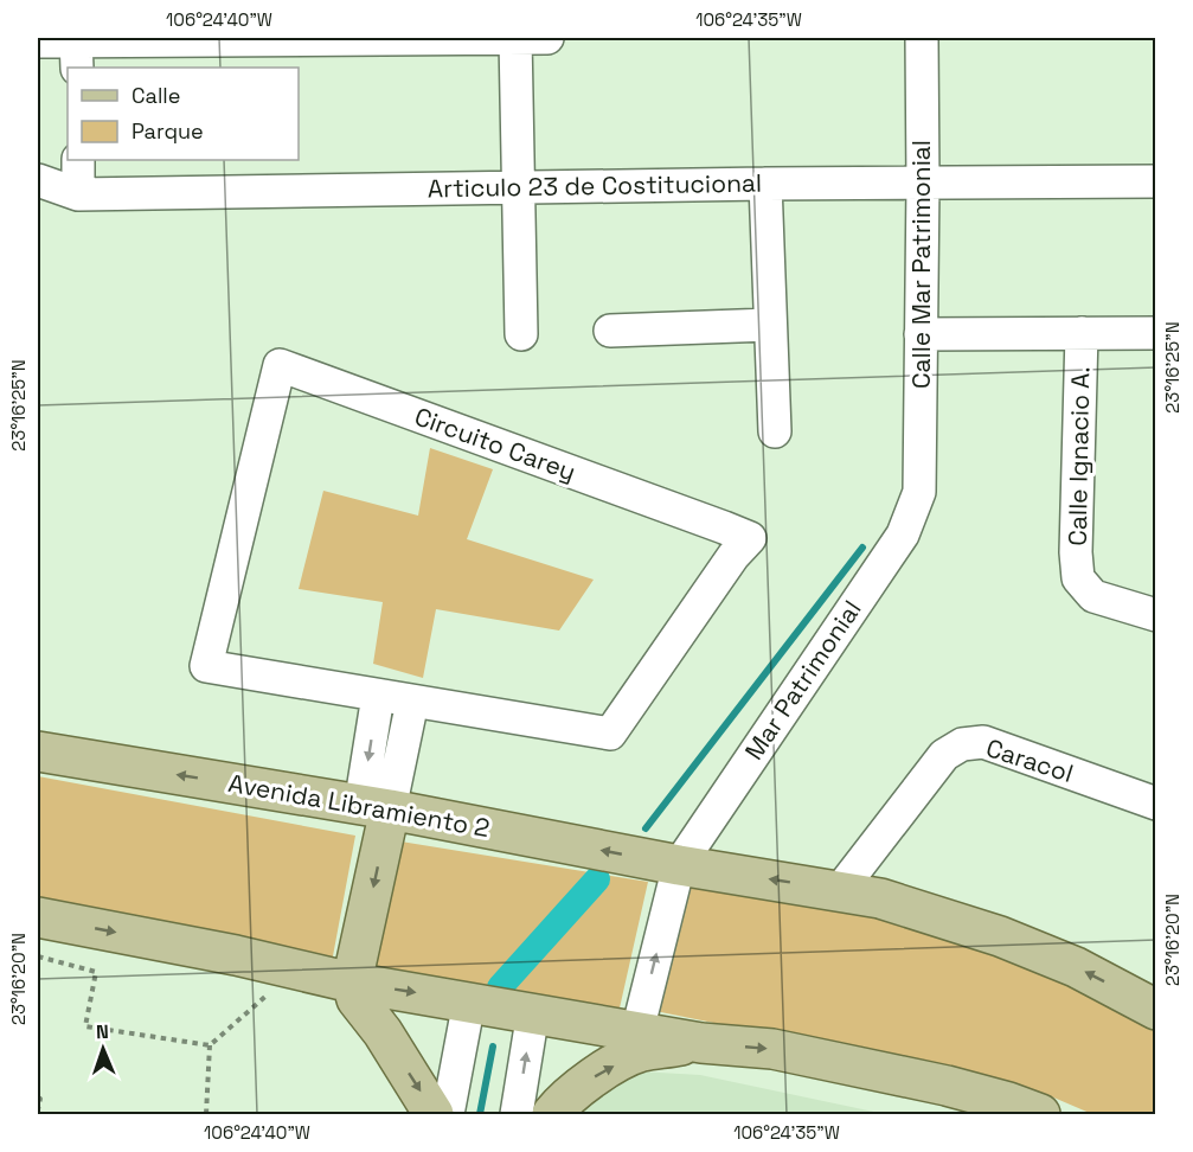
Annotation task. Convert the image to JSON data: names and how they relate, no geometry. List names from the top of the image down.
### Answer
{
  "streets": {
    "main road": ["Avenida Libramiento 2"],
    "street": [
      "Articulo 23 de Costitucional",
      "Calle Mar Patrimonial",
      "Circuito Carey",
      "Calle Ignacio A.",
      "Mar Patrimonial",
      "Caracol"
    ]
  },
  "crossings": [
    ["Articulo 23 de Costitucional", "Calle Mar Patrimonial"],
    ["Calle Mar Patrimonial", "Mar Patrimonial"],
    ["Mar Patrimonial", "Avenida Libramiento 2"],
    ["Caracol", "Avenida Libramiento 2"]
  ],
  "legend": ["Calle", "Parque"],
  "north": "top",
  "coordinates": [
    "106°24'40\"W",
    "106°24'35\"W",
    "23°16'25\"N",
    "23°16'20\"N"
  ]
}
